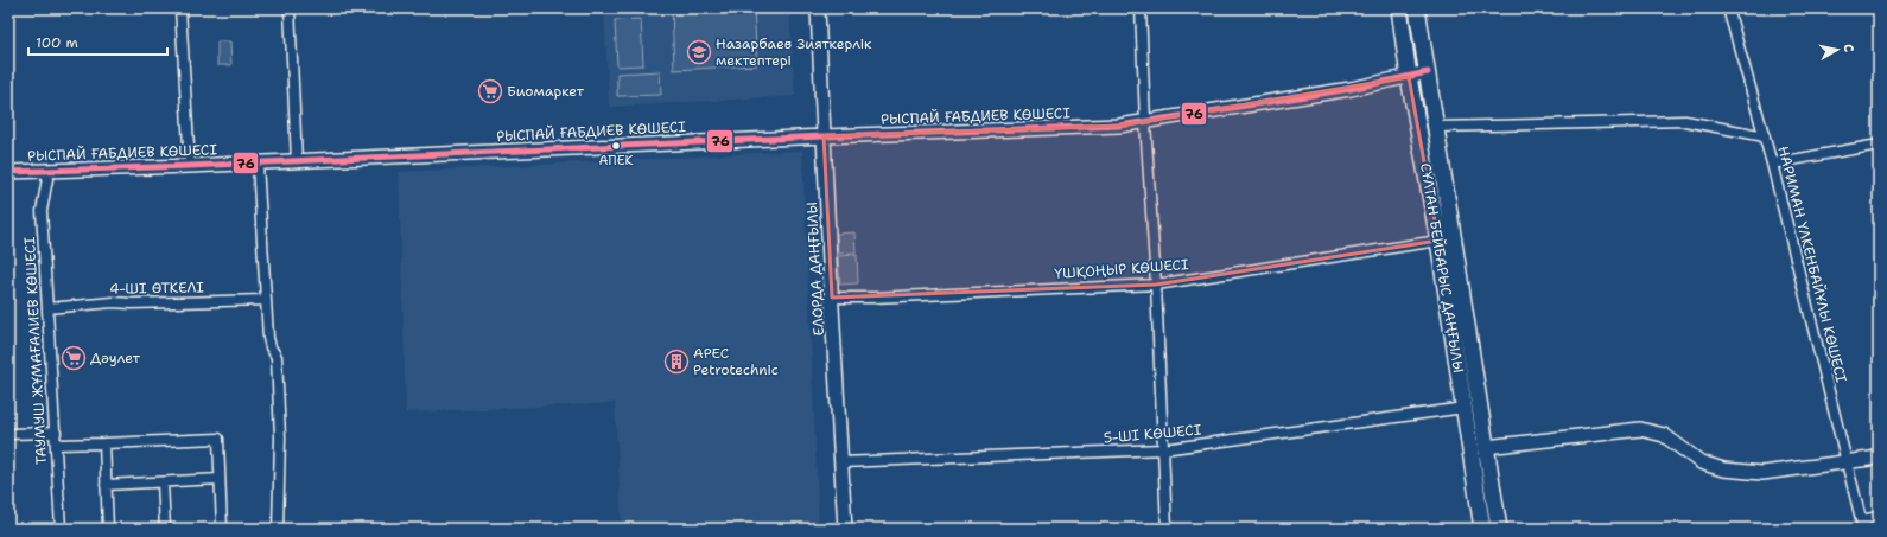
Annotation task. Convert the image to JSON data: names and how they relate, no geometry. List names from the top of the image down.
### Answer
{
  "streets": {
    "main road": ["СҰЛТАН БЕЙБАРЫС ДАҢҒЫЛЫ"],
    "street": [
      "РЫСПАЙ ҒАБДИЕВ КӨШЕСІ",
      "НАРИМАН ҮЛКЕНБАЙҰЛЫ КӨШЕСІ",
      "ЕЛОРДА ДАҢҒЫЛЫ",
      "ҮШҚОҢЫР КӨШЕСІ",
      "4-ШІ ӨТКЕЛІ",
      "ТАУМУШ ЖҰМАҒАЛИЕВ КӨШЕСІ",
      "5-ШІ КӨШЕСІ"
    ]
  },
  "crossings": [
    ["РЫСПАЙ ҒАБДИЕВ КӨШЕСІ", "СҰЛТАН БЕЙБАРЫС ДАҢҒЫЛЫ"],
    ["РЫСПАЙ ҒАБДИЕВ КӨШЕСІ", "ЕЛОРДА ДАҢҒЫЛЫ"],
    ["РЫСПАЙ ҒАБДИЕВ КӨШЕСІ", "ТАУМУШ ЖҰМАҒАЛИЕВ КӨШЕСІ"],
    ["СҰЛТАН БЕЙБАРЫС ДАҢҒЫЛЫ", "ҮШҚОҢЫР КӨШЕСІ"],
    ["СҰЛТАН БЕЙБАРЫС ДАҢҒЫЛЫ", "5-ШІ КӨШЕСІ"],
    ["ЕЛОРДА ДАҢҒЫЛЫ", "ҮШҚОҢЫР КӨШЕСІ"],
    ["ЕЛОРДА ДАҢҒЫЛЫ", "5-ШІ КӨШЕСІ"],
    ["4-ШІ ӨТКЕЛІ", "ТАУМУШ ЖҰМАҒАЛИЕВ КӨШЕСІ"]
  ],
  "places": {
    "school or university": ["Назарбаев Зияткерлік мектептері"],
    "supermarket": ["Биомаркет", "Дәулет"],
    "other": ["АПЕК"],
    "building": ["APEC Petrotechnic"]
  },
  "lines": ["transit line 76"],
  "scale_bar": "100 m",
  "north": "right"
}
